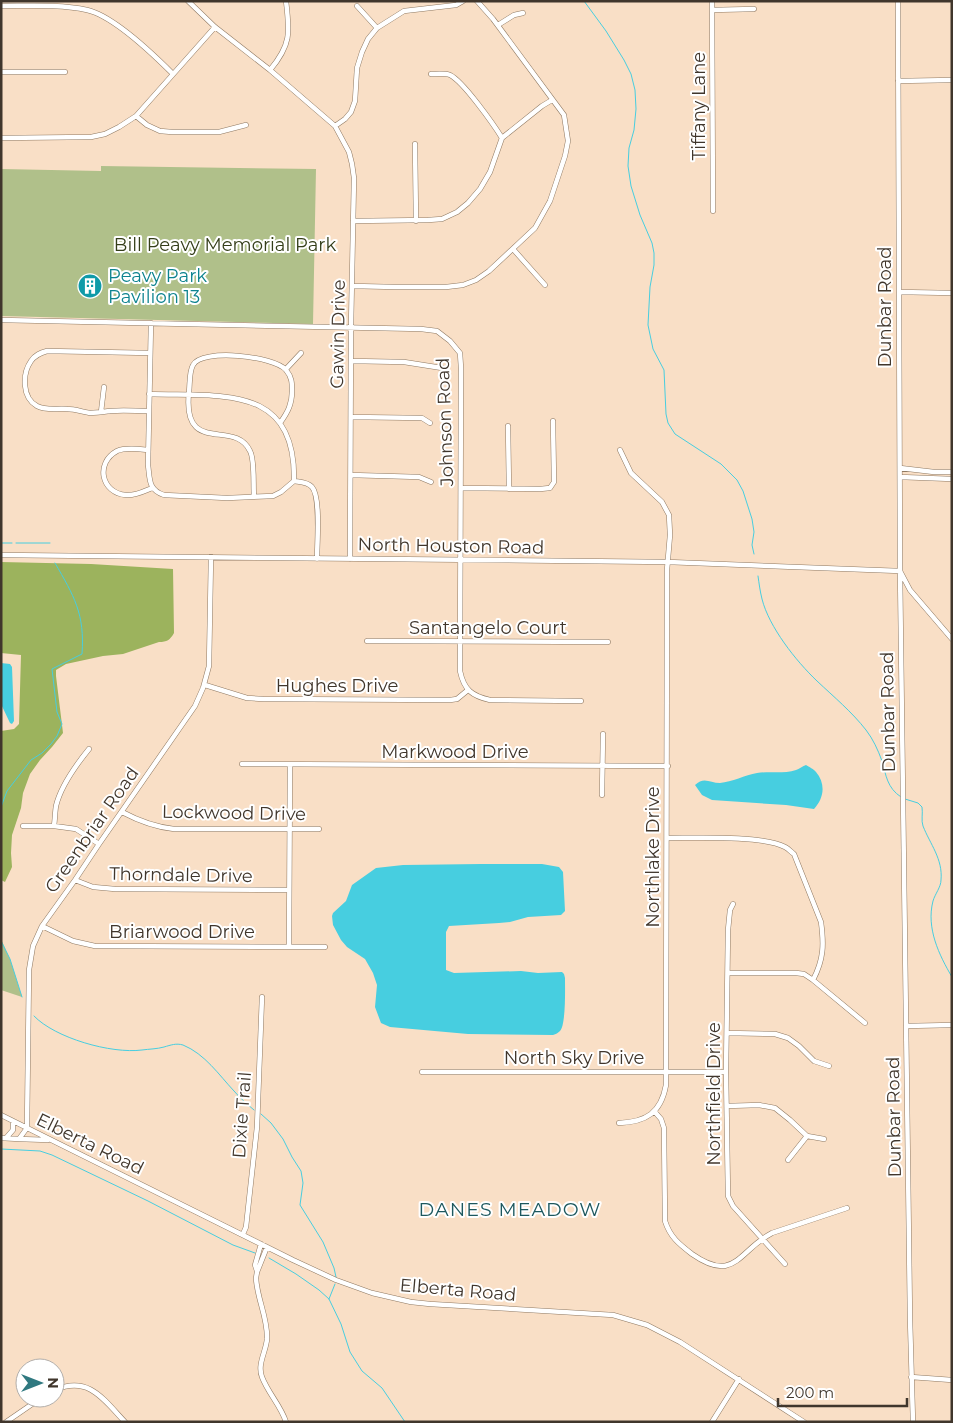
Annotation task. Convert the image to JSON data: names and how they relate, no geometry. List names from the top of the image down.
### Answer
{
  "streets": {
    "street": [
      "Tiffany Lane",
      "Dunbar Road",
      "Gawin Drive",
      "Johnson Road",
      "North Houston Road",
      "Santangelo Court",
      "Hughes Drive",
      "Markwood Drive",
      "Lockwood Drive",
      "Greenbriar Road",
      "Northlake Drive",
      "Thorndale Drive",
      "Briarwood Drive",
      "North Sky Drive",
      "Northfield Drive",
      "Dixie Trail",
      "Elberta Road"
    ]
  },
  "crossings": [
    ["Dunbar Road", "North Houston Road"],
    ["Gawin Drive", "Johnson Road"],
    ["Gawin Drive", "North Houston Road"],
    ["Johnson Road", "North Houston Road"],
    ["Johnson Road", "Santangelo Court"],
    ["Johnson Road", "Hughes Drive"],
    ["North Houston Road", "Greenbriar Road"],
    ["North Houston Road", "Northlake Drive"],
    ["Hughes Drive", "Greenbriar Road"],
    ["Markwood Drive", "Northlake Drive"],
    ["Lockwood Drive", "Greenbriar Road"],
    ["Greenbriar Road", "Thorndale Drive"],
    ["Greenbriar Road", "Briarwood Drive"],
    ["Greenbriar Road", "Elberta Road"],
    ["Northlake Drive", "North Sky Drive"],
    ["North Sky Drive", "Northfield Drive"],
    ["Dixie Trail", "Elberta Road"]
  ],
  "districts": ["DANES MEADOW"],
  "parks": ["Bill Peavy Memorial Park"],
  "places": {
    "building": ["Peavy Park Pavilion 13"]
  },
  "scale_bar": "200 m",
  "north": "right"
}
